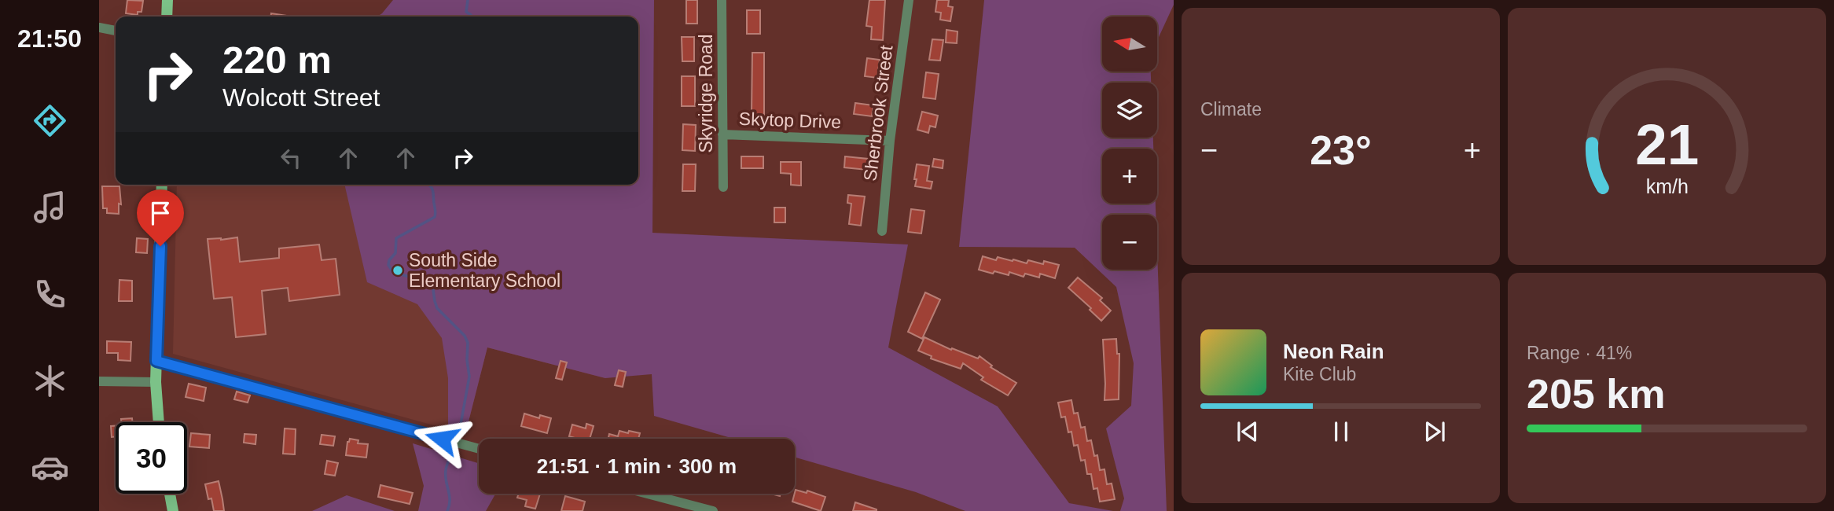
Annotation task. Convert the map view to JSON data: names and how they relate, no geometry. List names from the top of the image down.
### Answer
{
  "streets": {
    "street": ["Skyridge Road", "Sherbrook Street", "Skytop Drive"]
  },
  "crossings": [
    ["Skyridge Road", "Skytop Drive"],
    ["Sherbrook Street", "Skytop Drive"]
  ],
  "places": ["South Side Elementary School"],
  "north": "left",
  "page": {
    "tabs": "21:50",
    "tile": [
      "Climate",
      ["Range · 41%", "205 km"]
    ],
    "map_buttons": ["+", "−"],
    "turn": ["220 m", "Wolcott Street"],
    "heat": ["−", "23°", "+"],
    "song": ["Neon Rain", "Kite Club"],
    "limit": "30",
    "trip": "21:51 · 1 min · 300 m",
    "gauge": ["21", "km/h"]
  }
}
